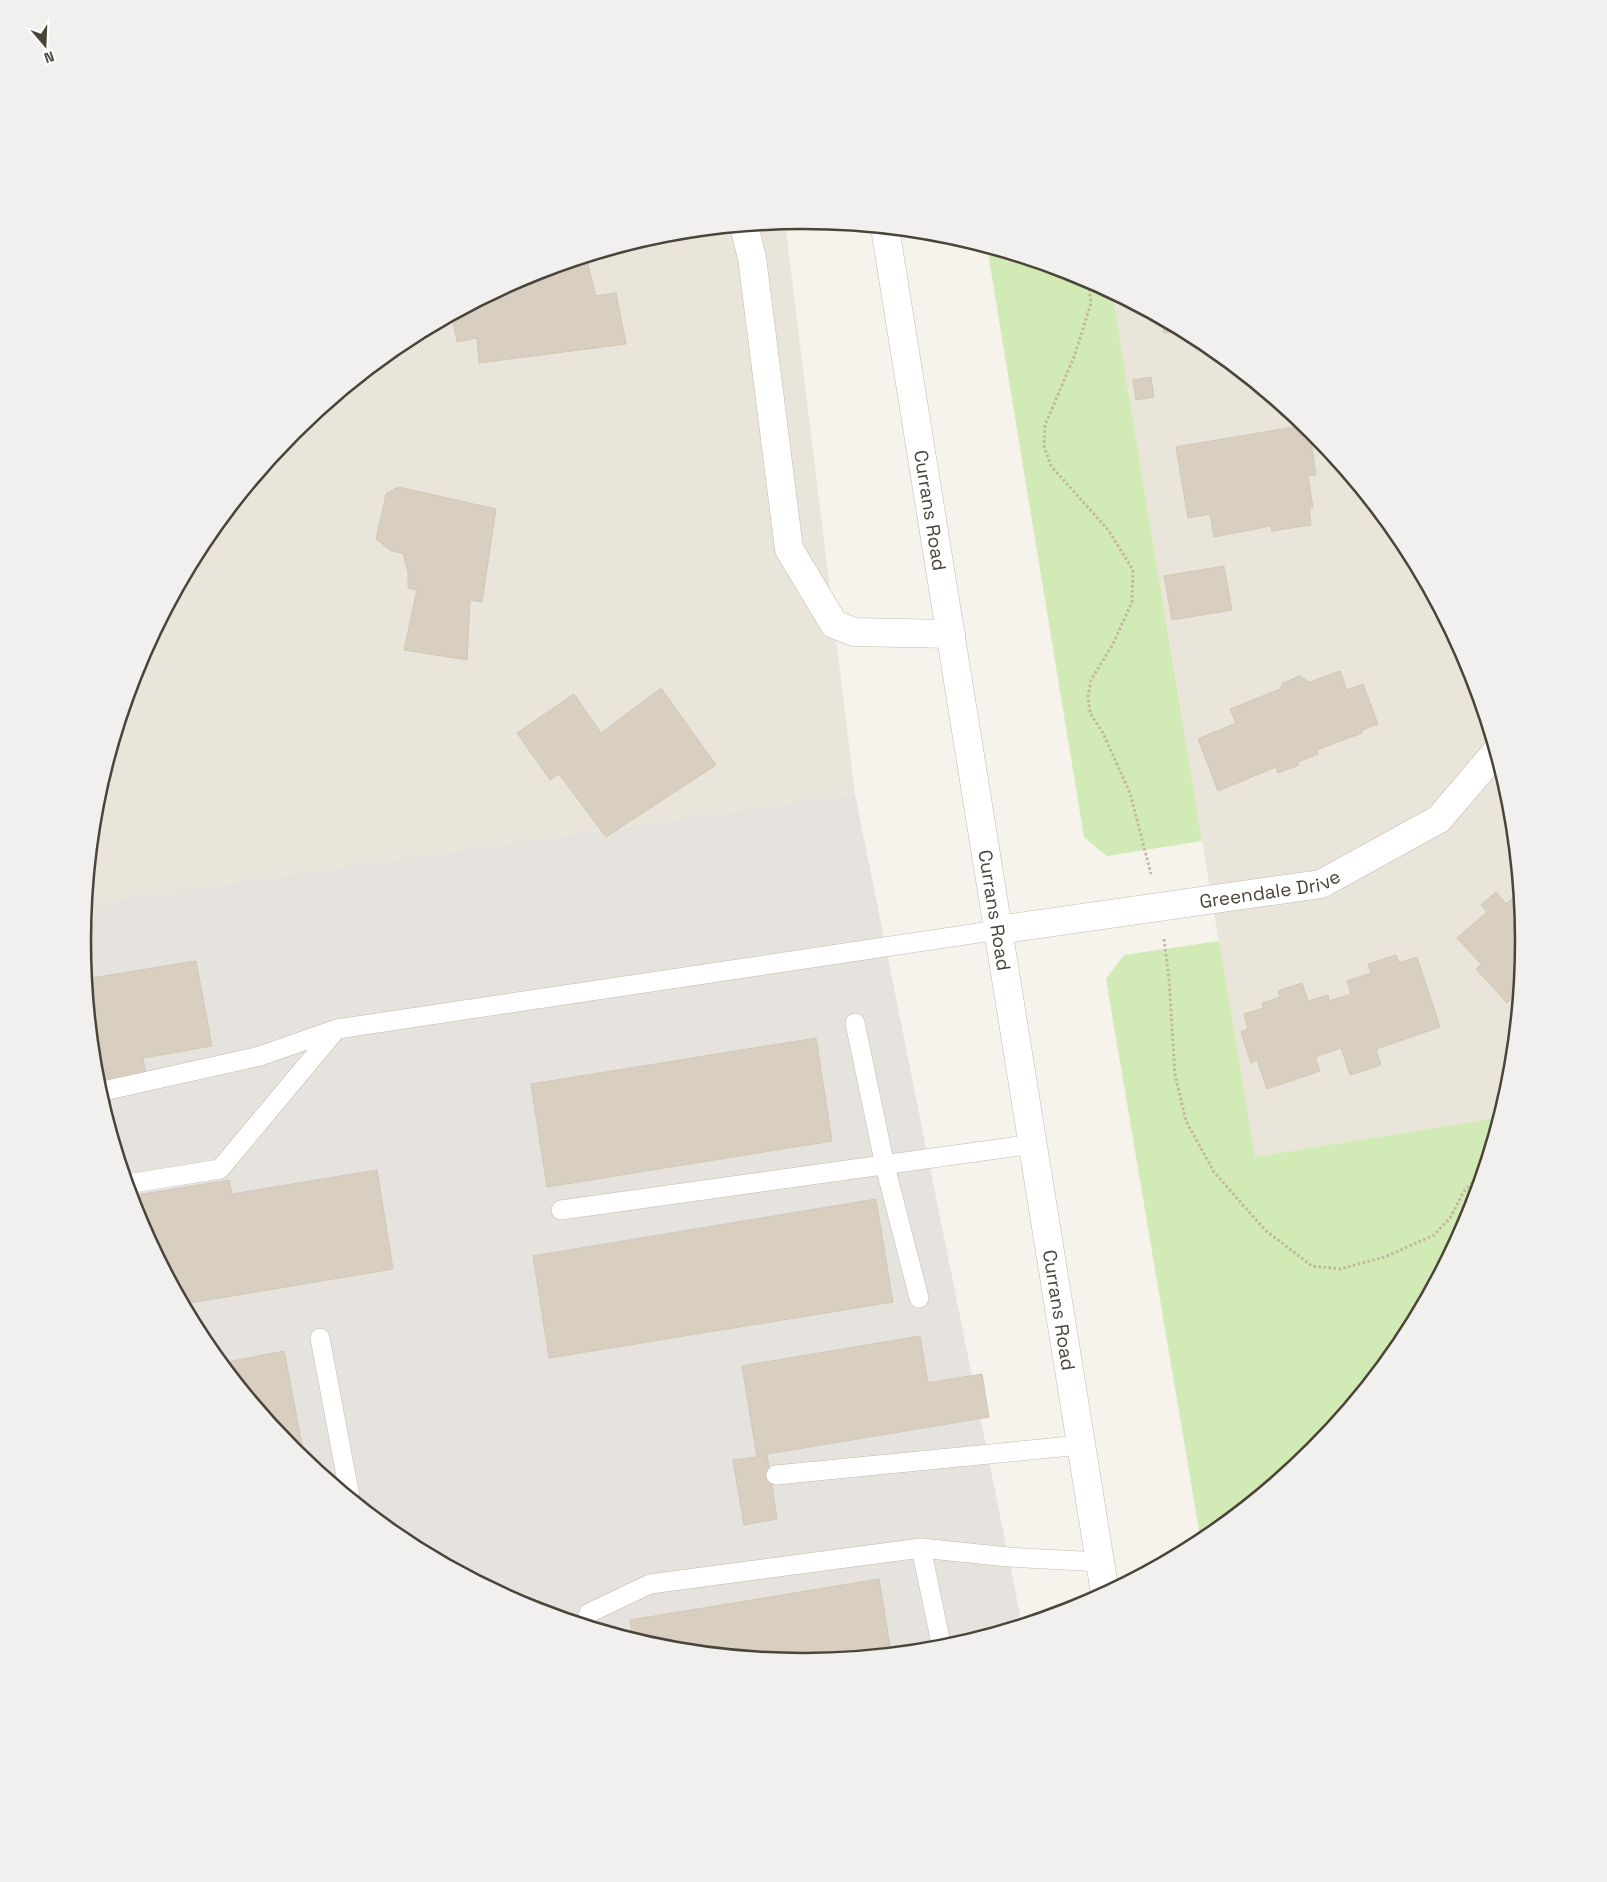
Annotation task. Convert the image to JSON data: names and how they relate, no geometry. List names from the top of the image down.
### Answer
{
  "streets": {
    "street": ["Currans Road", "Greendale Drive"]
  },
  "crossings": [
    ["Currans Road", "Greendale Drive"]
  ],
  "north": "bottom"
}
